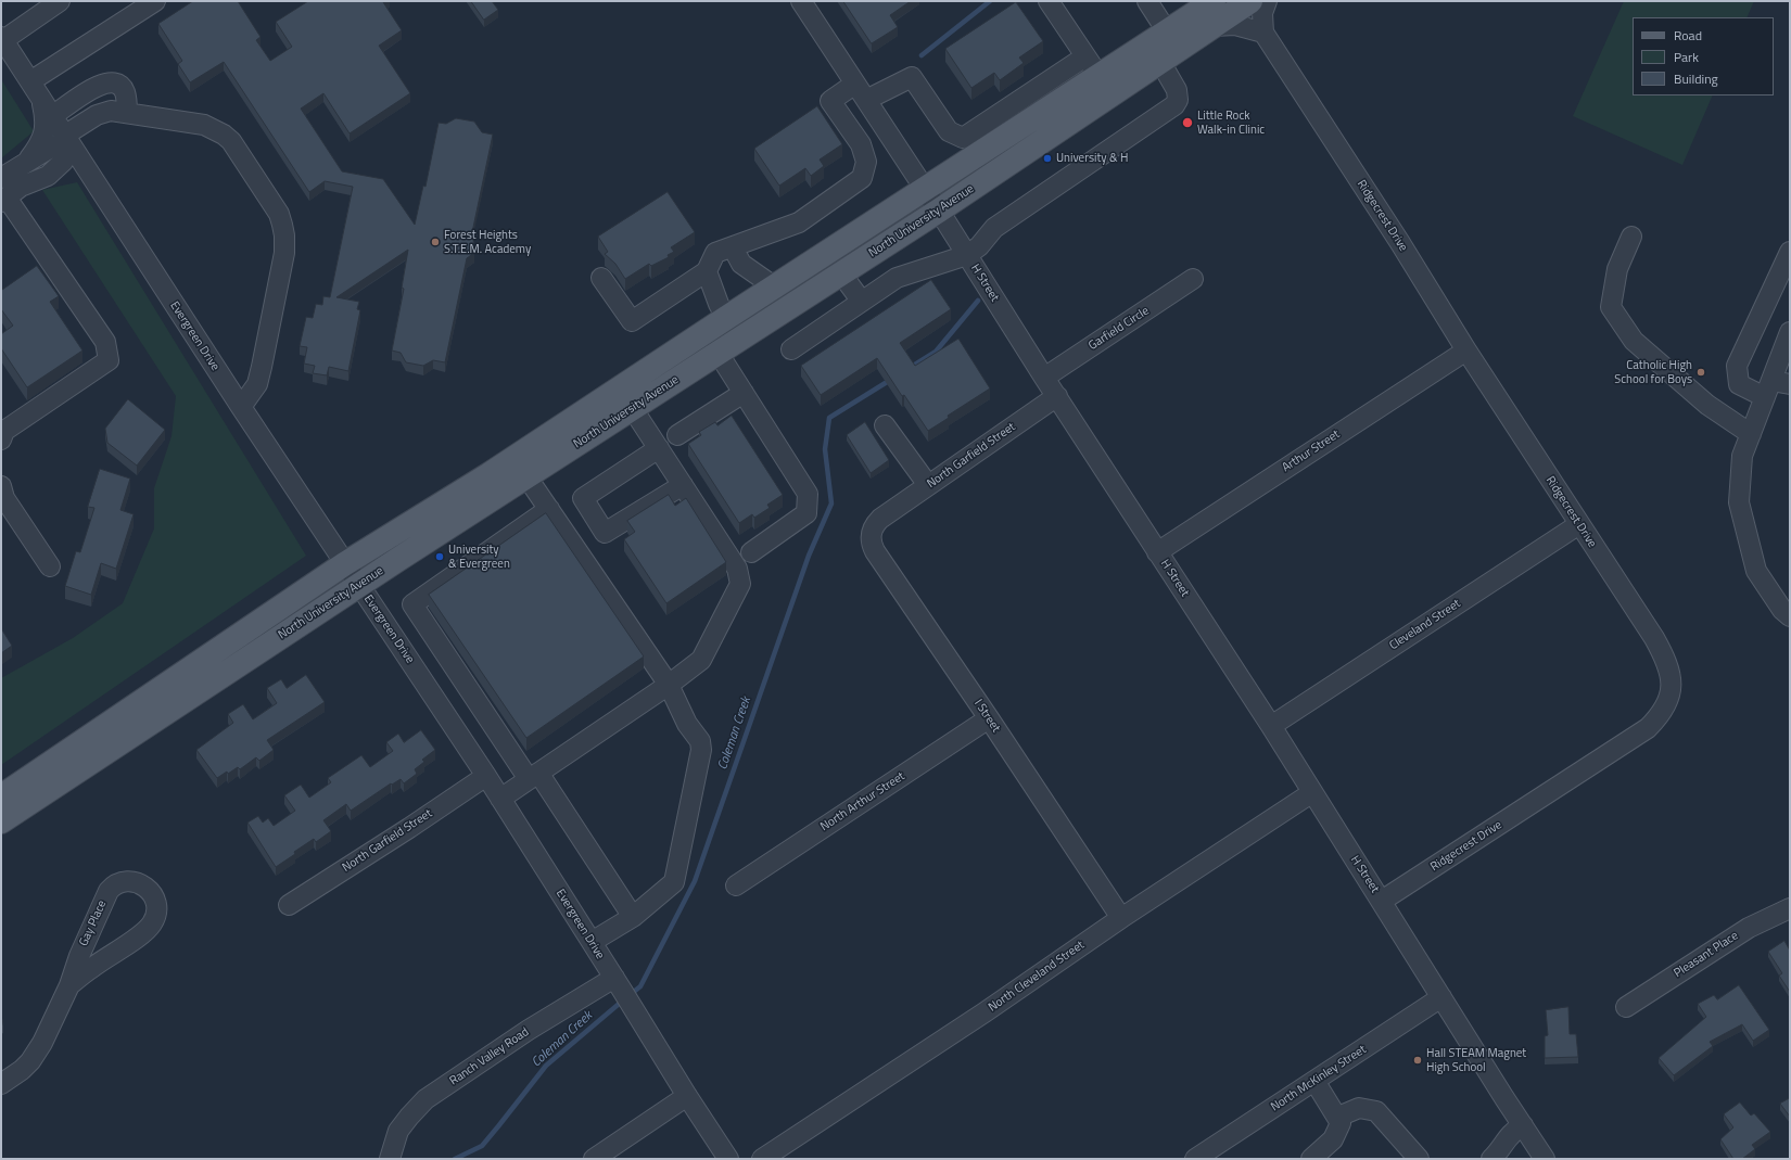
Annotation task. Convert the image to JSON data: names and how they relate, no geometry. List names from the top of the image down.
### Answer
{
  "streets": {
    "main road": ["North University Avenue"],
    "street": [
      "Ridgecrest Drive",
      "H Street",
      "Garfield Circle",
      "Evergreen Drive",
      "Arthur Street",
      "North Garfield Street",
      "Cleveland Street",
      "I Street",
      "North Arthur Street",
      "Gay Place",
      "Pleasant Place",
      "North Cleveland Street",
      "Ranch Valley Road",
      "North McKinley Street"
    ]
  },
  "crossings": [
    ["Ridgecrest Drive", "H Street"],
    ["Ridgecrest Drive", "Arthur Street"],
    ["Ridgecrest Drive", "Cleveland Street"],
    ["North University Avenue", "H Street"],
    ["North University Avenue", "Evergreen Drive"],
    ["H Street", "Garfield Circle"],
    ["H Street", "Arthur Street"],
    ["H Street", "North Garfield Street"],
    ["H Street", "Cleveland Street"],
    ["H Street", "North Cleveland Street"],
    ["H Street", "North McKinley Street"],
    ["Evergreen Drive", "North Garfield Street"],
    ["Evergreen Drive", "Ranch Valley Road"],
    ["North Garfield Street", "I Street"],
    ["I Street", "North Arthur Street"],
    ["I Street", "North Cleveland Street"]
  ],
  "water": ["Coleman Creek"],
  "places": [
    "Little Rock Walk-in Clinic",
    "University & H",
    "Forest Heights S.T.E.M. Academy",
    "Catholic High School for Boys",
    "University & Evergreen",
    "Hall STEAM Magnet High School"
  ],
  "legend": ["Road", "Park", "Building"]
}
